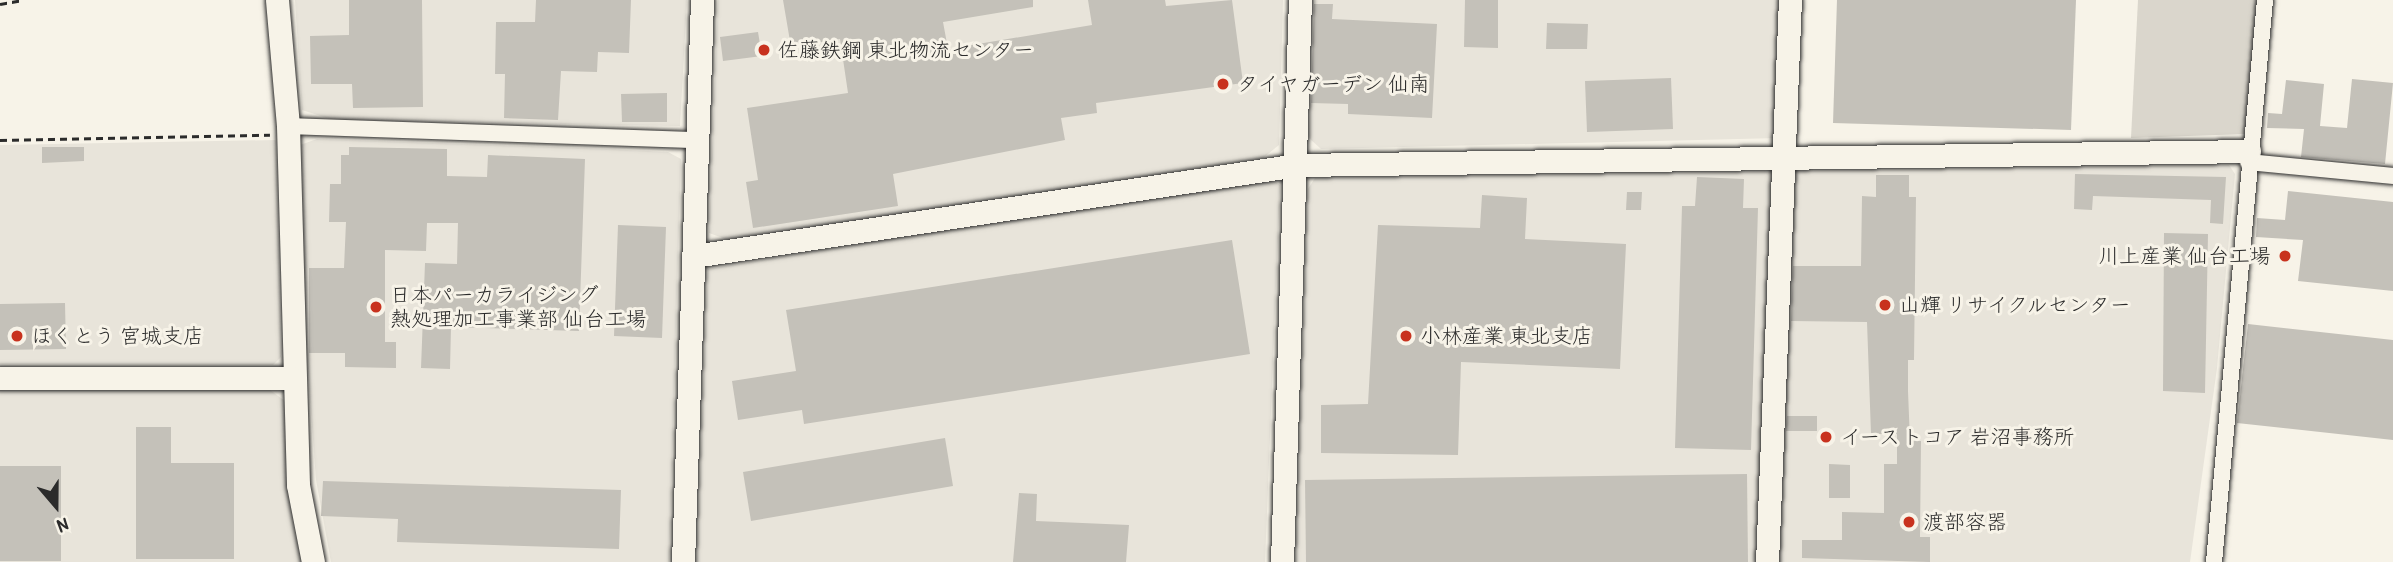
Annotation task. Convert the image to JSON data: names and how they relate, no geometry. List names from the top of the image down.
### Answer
{
  "places": [
    "佐藤鉄鋼 東北物流センター",
    "タイヤガーデン 仙南",
    "川上産業 仙台工場",
    "山輝 リサイクルセンター",
    "日本パーカライジング 熱処理加工事業部 仙台工場",
    "ほくとう 宮城支店",
    "小林産業 東北支店",
    "イーストコア 岩沼事務所",
    "渡部容器"
  ],
  "north": "bottom"
}
